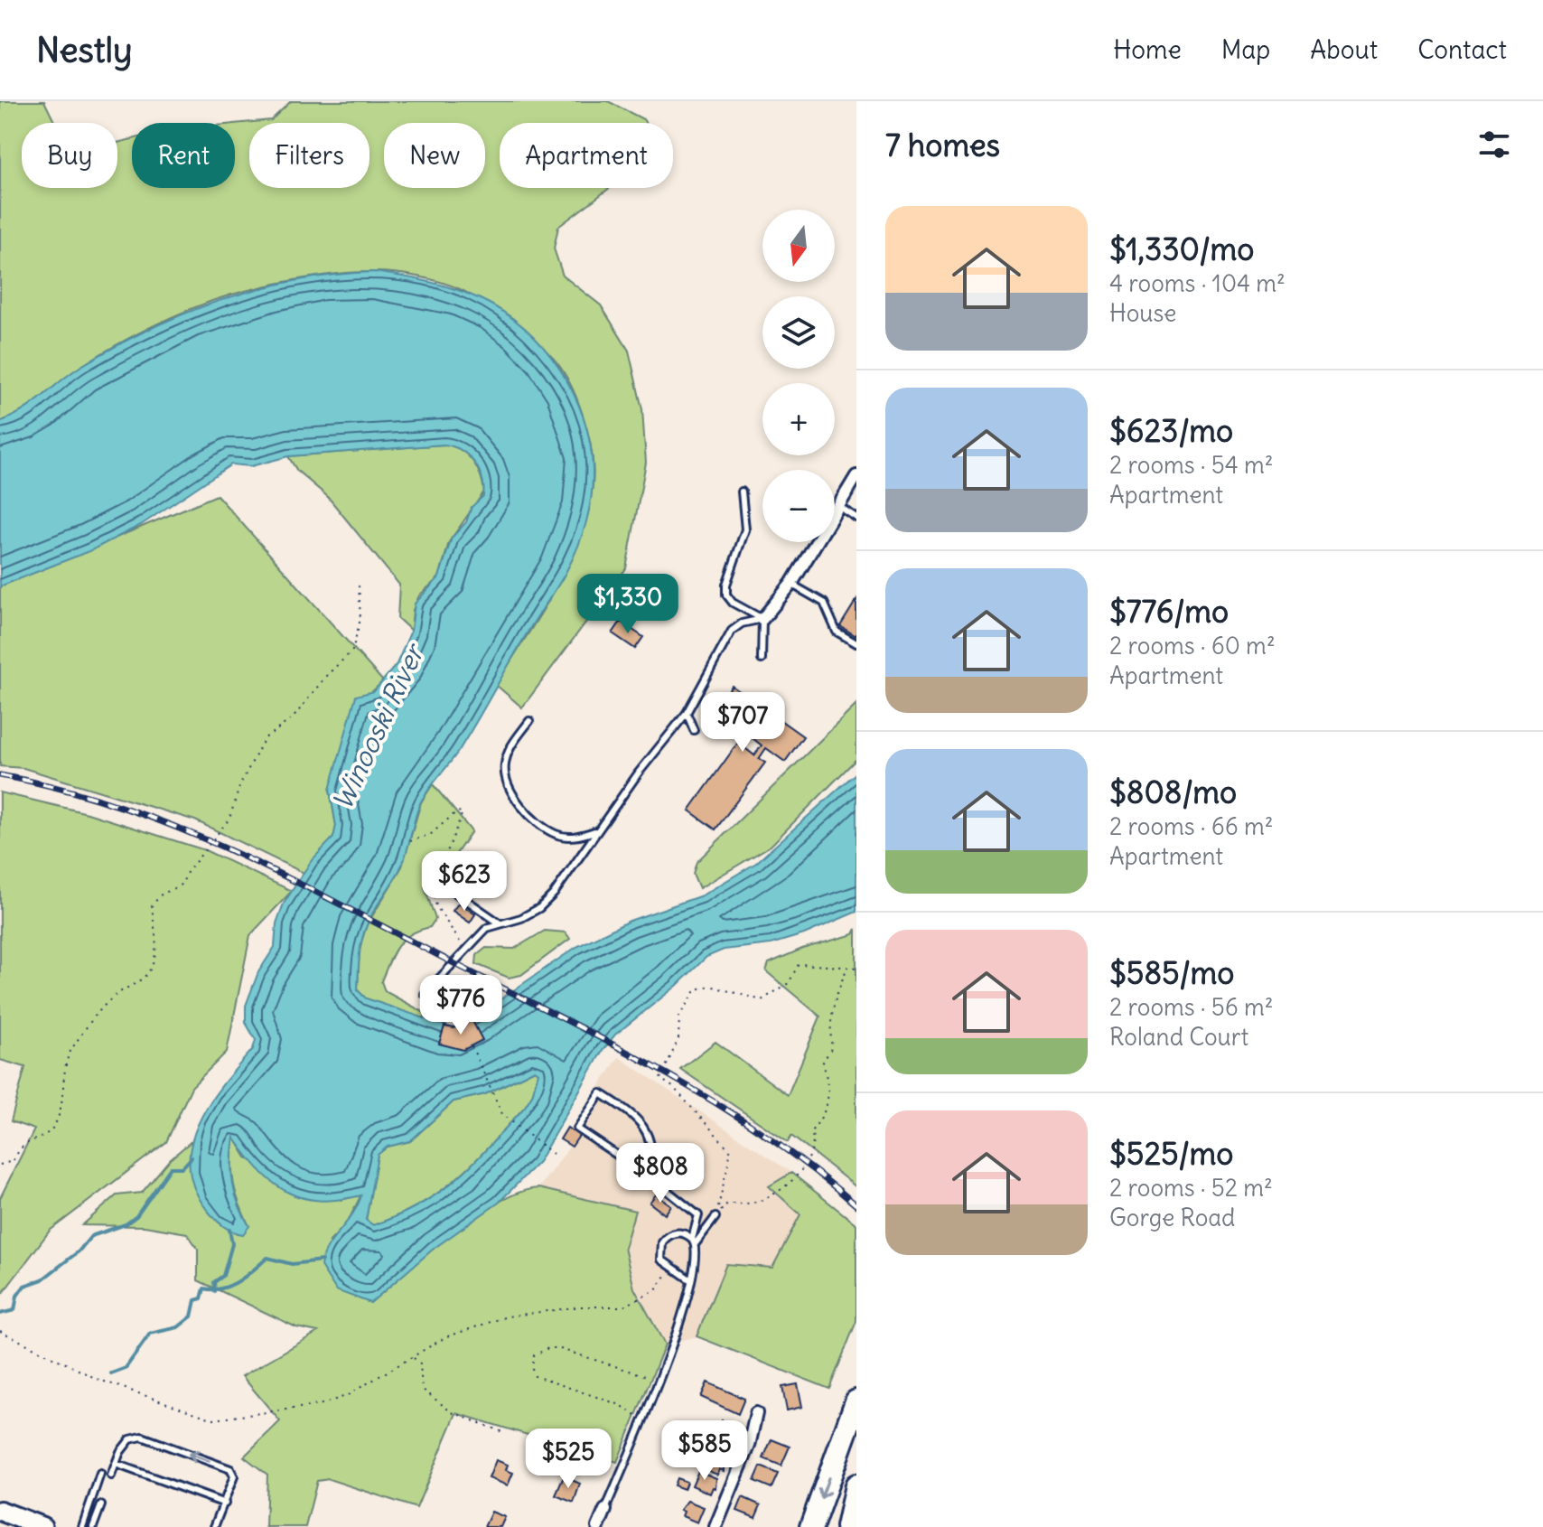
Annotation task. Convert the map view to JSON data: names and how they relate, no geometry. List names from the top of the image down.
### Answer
{
  "water": ["Winooski River"],
  "north": "bottom",
  "page": {
    "header": "Nestly",
    "nav": [
      "Home",
      "Map",
      "About",
      "Contact"
    ],
    "heading": "7 homes",
    "chip": [
      "Buy",
      "Rent",
      "Filters",
      "New",
      "Apartment"
    ],
    "list": [
      {
        "name": "$1,330/mo",
        "note": "4 rooms · 104 m² · House"
      },
      {
        "name": "$623/mo",
        "note": "2 rooms · 54 m² · Apartment"
      },
      {
        "name": "$776/mo",
        "note": "2 rooms · 60 m² · Apartment"
      },
      {
        "name": "$808/mo",
        "note": "2 rooms · 66 m² · Apartment"
      },
      {
        "name": "$585/mo",
        "note": "2 rooms · 56 m² · Roland Court"
      },
      {
        "name": "$525/mo",
        "note": "2 rooms · 52 m² · Gorge Road"
      }
    ],
    "map_buttons": ["+", "−"],
    "price": [
      "$1,330",
      "$707",
      "$623",
      "$776",
      "$808",
      "$585",
      "$525"
    ]
  }
}
